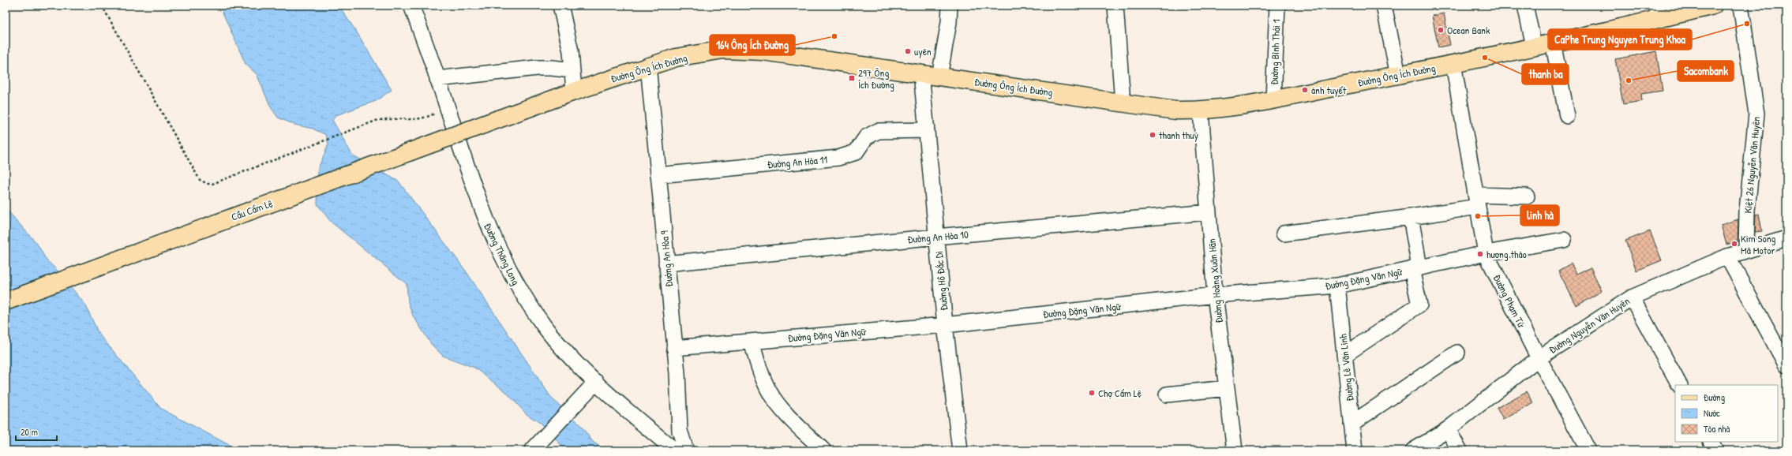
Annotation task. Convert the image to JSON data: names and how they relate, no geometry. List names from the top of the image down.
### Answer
{
  "streets": {
    "main road": ["Đường Ông Ích Đường", "Cầu Cẩm Lệ"],
    "street": [
      "Đường Bình Thái 1",
      "Đường An Hòa 11",
      "Kiệt 26 Nguyễn Văn Huyên",
      "Đường An Hòa 10",
      "Đường Thăng Long",
      "Đường An Hòa 9",
      "Đường Đặng Văn Ngữ",
      "Đường Hồ Đắc Di",
      "Đường Hoàng Xuân Hãn",
      "Đường Phạm Tứ",
      "Đường Nguyễn Văn Huyên",
      "Đường Lê Văn Linh"
    ]
  },
  "crossings": [
    ["Đường Bình Thái 1", "Đường Ông Ích Đường"],
    ["Đường Ông Ích Đường", "Cầu Cẩm Lệ"],
    ["Đường Ông Ích Đường", "Đường An Hòa 9"],
    ["Đường Ông Ích Đường", "Đường Hồ Đắc Di"],
    ["Đường Ông Ích Đường", "Đường Hoàng Xuân Hãn"],
    ["Đường Ông Ích Đường", "Đường Phạm Tứ"],
    ["Đường An Hòa 11", "Đường An Hòa 9"],
    ["Đường An Hòa 11", "Đường Hồ Đắc Di"],
    ["Kiệt 26 Nguyễn Văn Huyên", "Đường Nguyễn Văn Huyên"],
    ["Đường An Hòa 10", "Đường An Hòa 9"],
    ["Đường An Hòa 10", "Đường Hồ Đắc Di"],
    ["Đường An Hòa 10", "Đường Hoàng Xuân Hãn"],
    ["Đường An Hòa 9", "Đường Đặng Văn Ngữ"],
    ["Đường Đặng Văn Ngữ", "Đường Hồ Đắc Di"],
    ["Đường Đặng Văn Ngữ", "Đường Hoàng Xuân Hãn"],
    ["Đường Đặng Văn Ngữ", "Đường Phạm Tứ"],
    ["Đường Đặng Văn Ngữ", "Đường Lê Văn Linh"],
    ["Đường Phạm Tứ", "Đường Nguyễn Văn Huyên"]
  ],
  "places": {
    "other": [
      "CaPhe Trung Nguyen Trung Khoa",
      "Ocean Bank",
      "164 Ông Ích Đường",
      "uyên",
      "thanh ba",
      "Sacombank",
      "ánh tuyết",
      "thanh thuý",
      "linh hà",
      "Kim Song Mã Motor",
      "hương thảo",
      "Chợ Cẩm Lệ"
    ],
    "transit": ["297 Ông Ích Đường"]
  },
  "legend": ["Đường", "Nước", "Tòa nhà"],
  "scale_bar": "20 m"
}
